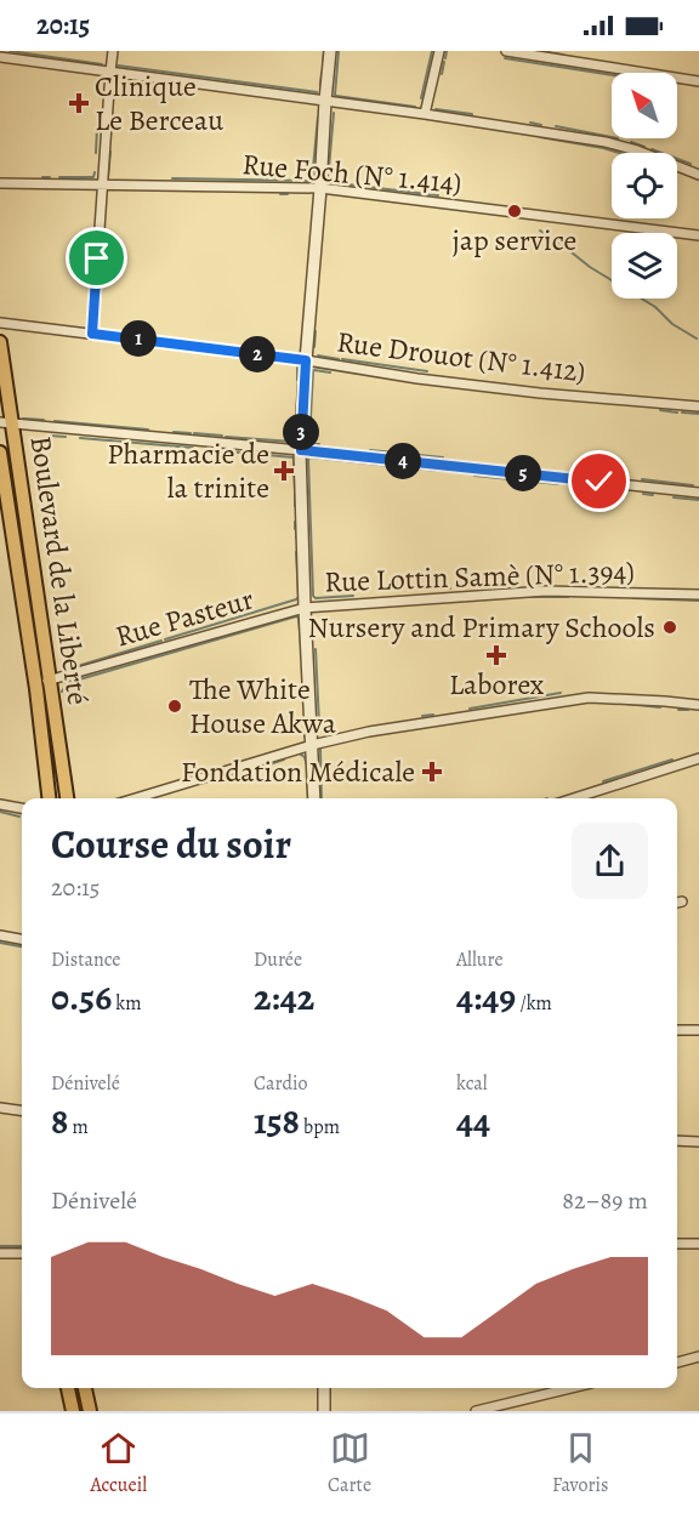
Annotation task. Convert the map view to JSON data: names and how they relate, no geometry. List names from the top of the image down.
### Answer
{
  "streets": {
    "main road": ["Boulevard de la Liberté"],
    "street": [
      "Rue Foch (N° 1.414)",
      "Rue Drouot (N° 1.412)",
      "Rue Lottin Samè (N° 1.394)",
      "Rue Pasteur"
    ]
  },
  "crossings": [
    ["Boulevard de la Liberté", "Rue Pasteur"],
    ["Rue Lottin Samè (N° 1.394)", "Rue Pasteur"]
  ],
  "places": {
    "health": [
      "Clinique Le Berceau",
      "Pharmacie de la trinite",
      "Laborex",
      "Fondation Médicale"
    ],
    "other": ["jap service", "Nursery and Primary Schools", "The White House Akwa"]
  },
  "north": "top left",
  "page": {
    "status": "20:15",
    "pins": [
      "1",
      "2",
      "3",
      "4",
      "5"
    ],
    "heading": ["Course du soir", "20:15"],
    "stats": [
      ["Distance", "0.56 km"],
      ["Durée", "2:42"],
      ["Allure", "4:49 /km"],
      ["Dénivelé", "8 m"],
      ["Cardio", "158 bpm"],
      ["kcal", "44"]
    ],
    "chart": ["Dénivelé", "82–89 m"],
    "tabs": ["Accueil", "Carte", "Favoris"]
  }
}
